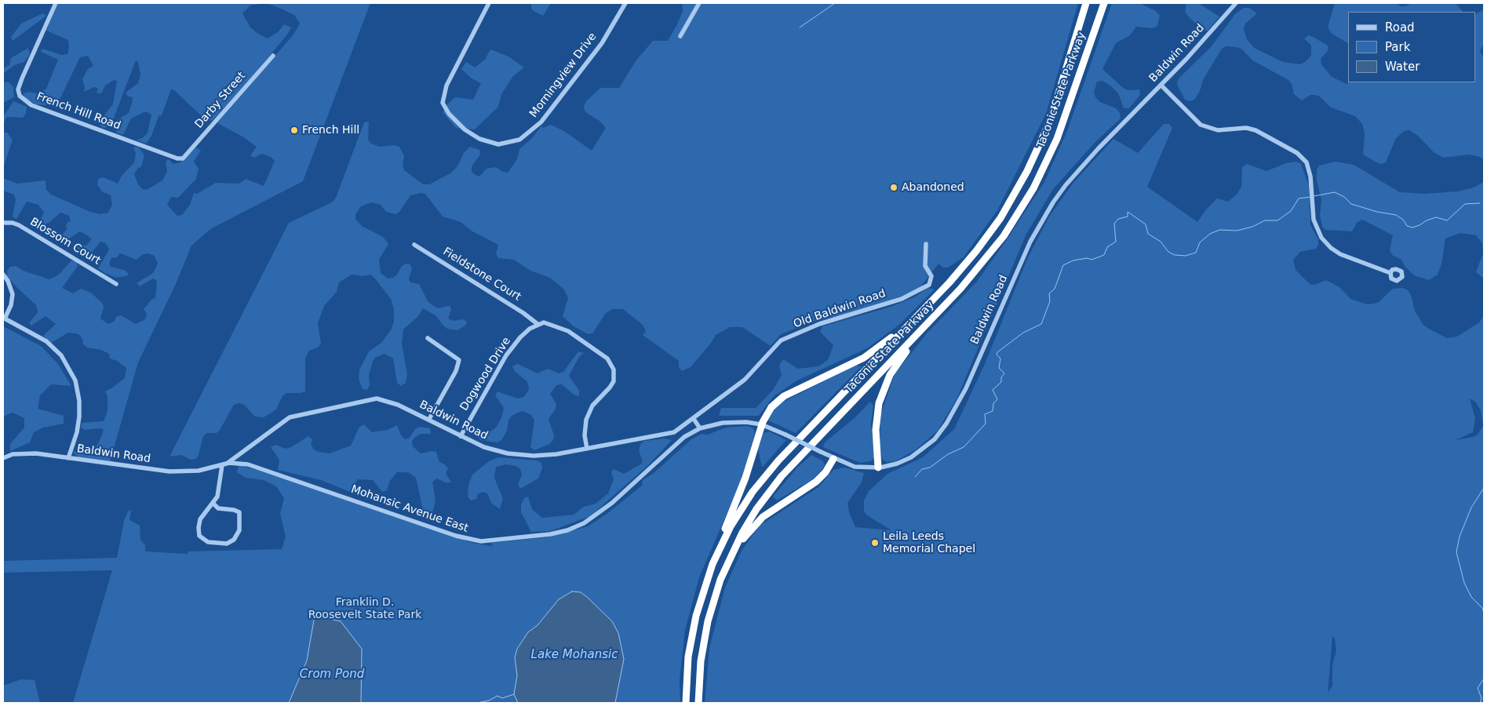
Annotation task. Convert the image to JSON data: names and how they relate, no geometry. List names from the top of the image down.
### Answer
{
  "streets": {
    "highway": ["Taconic State Parkway"],
    "street": [
      "Baldwin Road",
      "Morningview Drive",
      "Darby Street",
      "French Hill Road",
      "Blossom Court",
      "Fieldstone Court",
      "Old Baldwin Road",
      "Dogwood Drive",
      "Mohansic Avenue East"
    ]
  },
  "crossings": [
    ["Baldwin Road", "Old Baldwin Road"],
    ["Baldwin Road", "Dogwood Drive"],
    ["Baldwin Road", "Mohansic Avenue East"],
    ["Darby Street", "French Hill Road"],
    ["Fieldstone Court", "Dogwood Drive"]
  ],
  "water": ["Lake Mohansic", "Crom Pond"],
  "parks": ["Franklin D. Roosevelt State Park"],
  "places": ["French Hill", "Abandoned", "Leila Leeds Memorial Chapel"],
  "legend": ["Road", "Park", "Water"]
}
